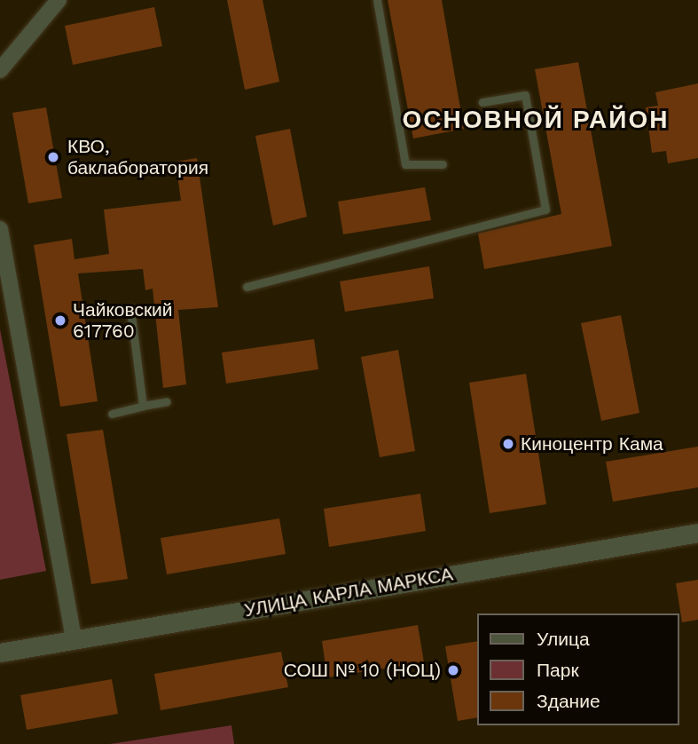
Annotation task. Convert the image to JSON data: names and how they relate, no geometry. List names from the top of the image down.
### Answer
{
  "streets": {
    "street": ["УЛИЦА КАРЛА МАРКСА"]
  },
  "districts": ["ОСНОВНОЙ РАЙОН"],
  "places": [
    "КВО, баклаборатория",
    "Чайковский 617760",
    "Киноцентр Кама",
    "СОШ № 10 (НОЦ)"
  ],
  "legend": ["Улица", "Парк", "Здание"]
}
